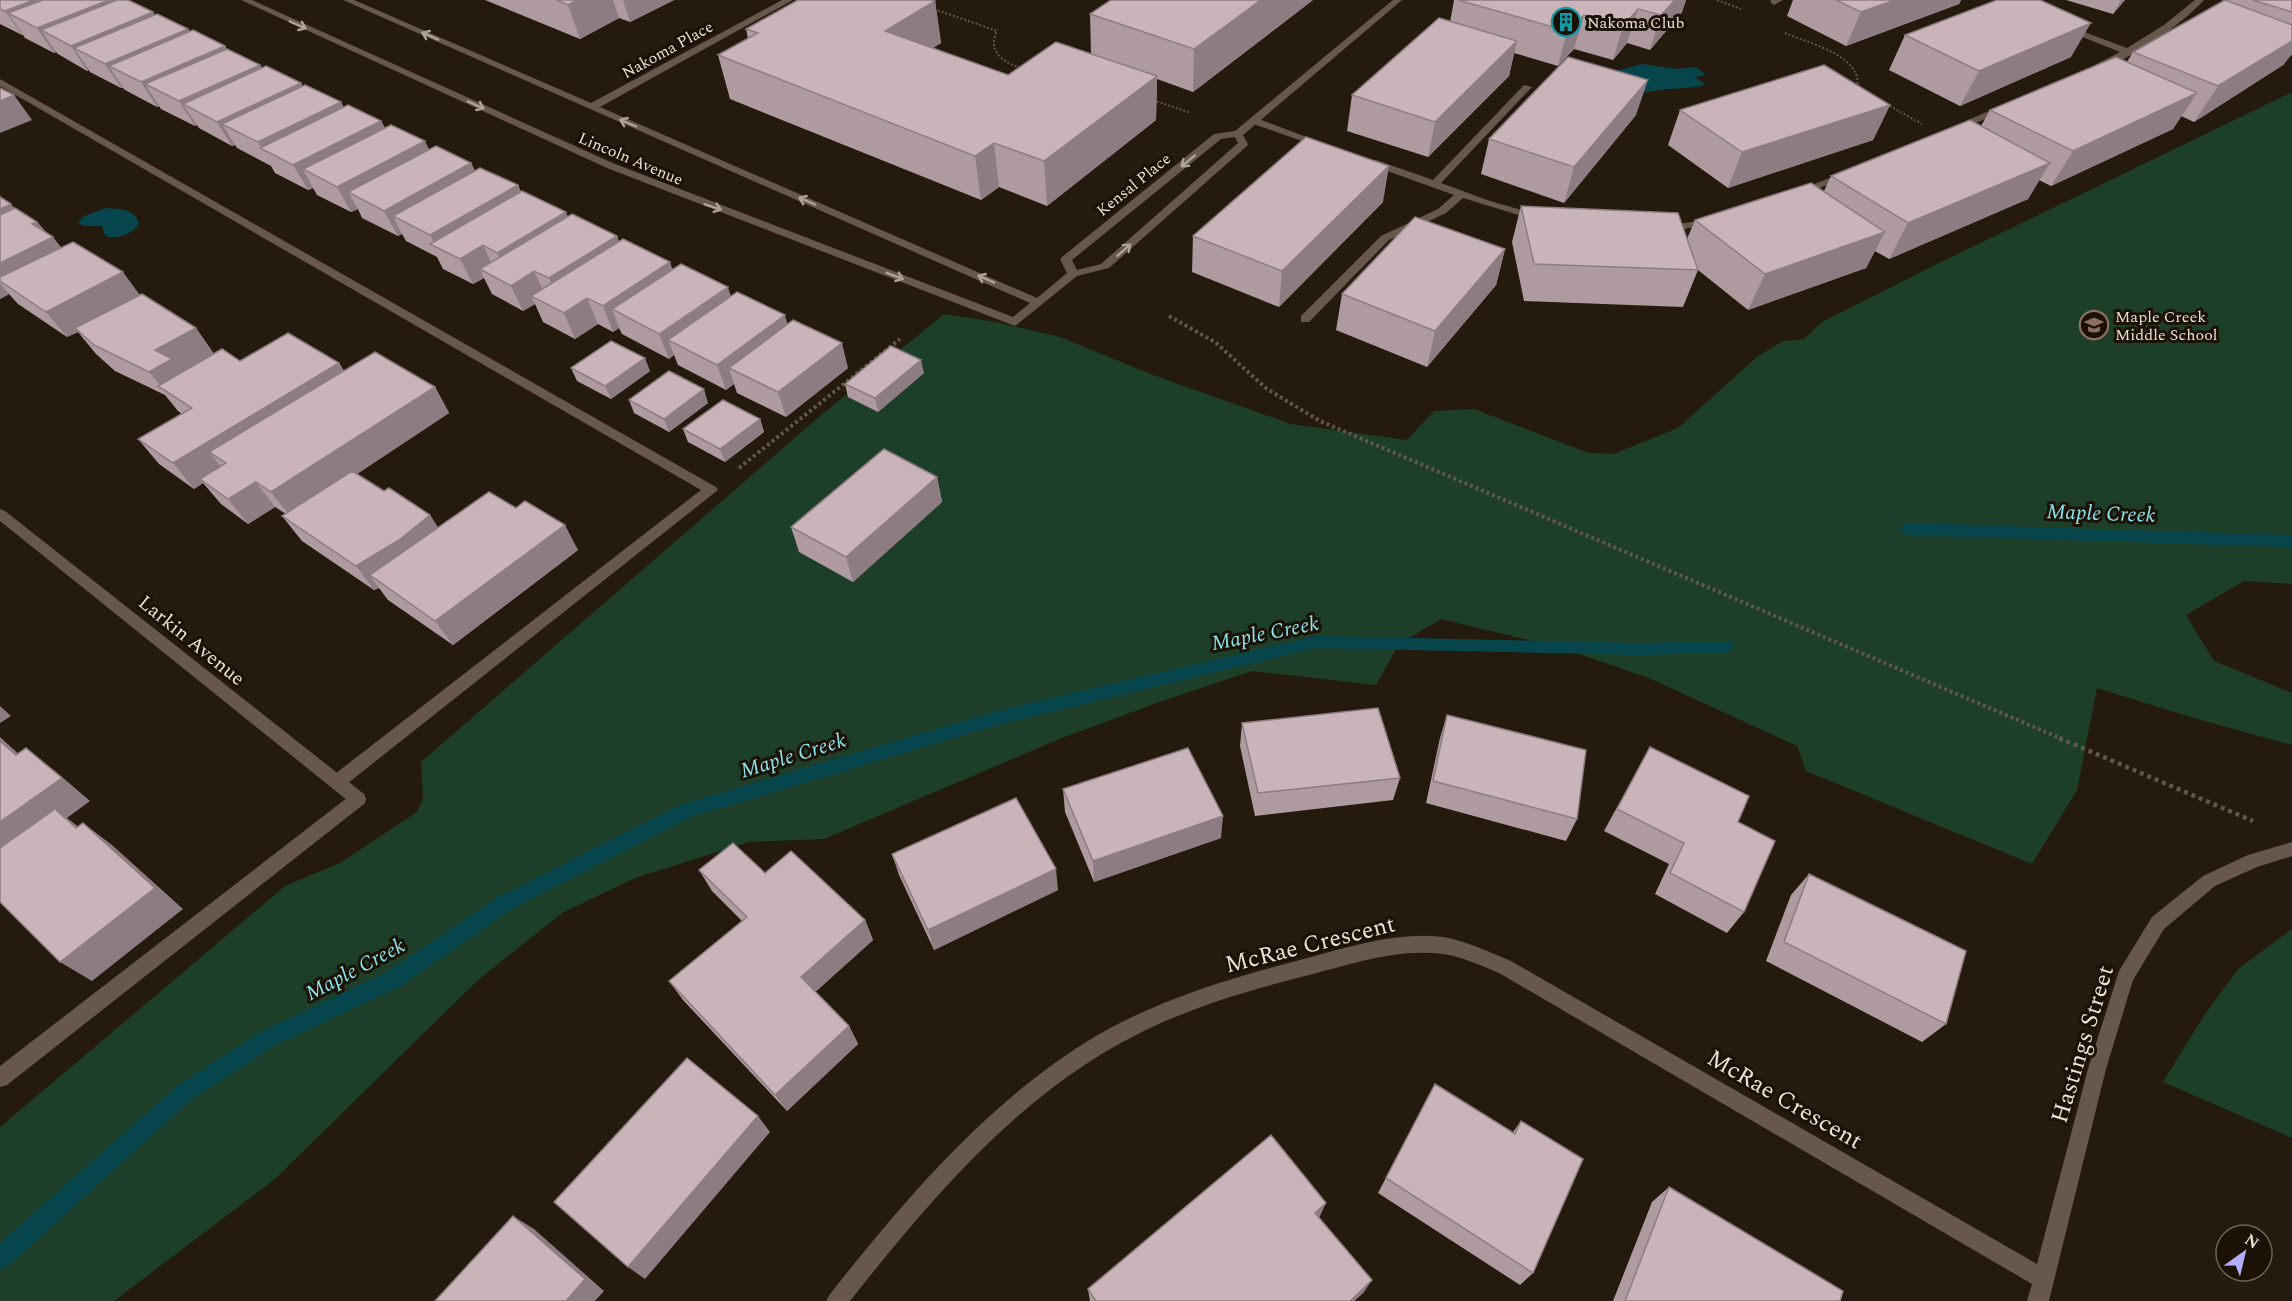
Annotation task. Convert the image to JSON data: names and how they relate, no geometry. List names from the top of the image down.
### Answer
{
  "streets": {
    "street": [
      "Nakoma Place",
      "Lincoln Avenue",
      "Kensal Place",
      "Larkin Avenue",
      "McRae Crescent",
      "Hastings Street"
    ]
  },
  "crossings": [
    ["Nakoma Place", "Lincoln Avenue"],
    ["Lincoln Avenue", "Kensal Place"],
    ["McRae Crescent", "Hastings Street"]
  ],
  "water": ["Maple Creek"],
  "places": {
    "building": ["Nakoma Club"],
    "school or university": ["Maple Creek Middle School"]
  },
  "north": "top right"
}
